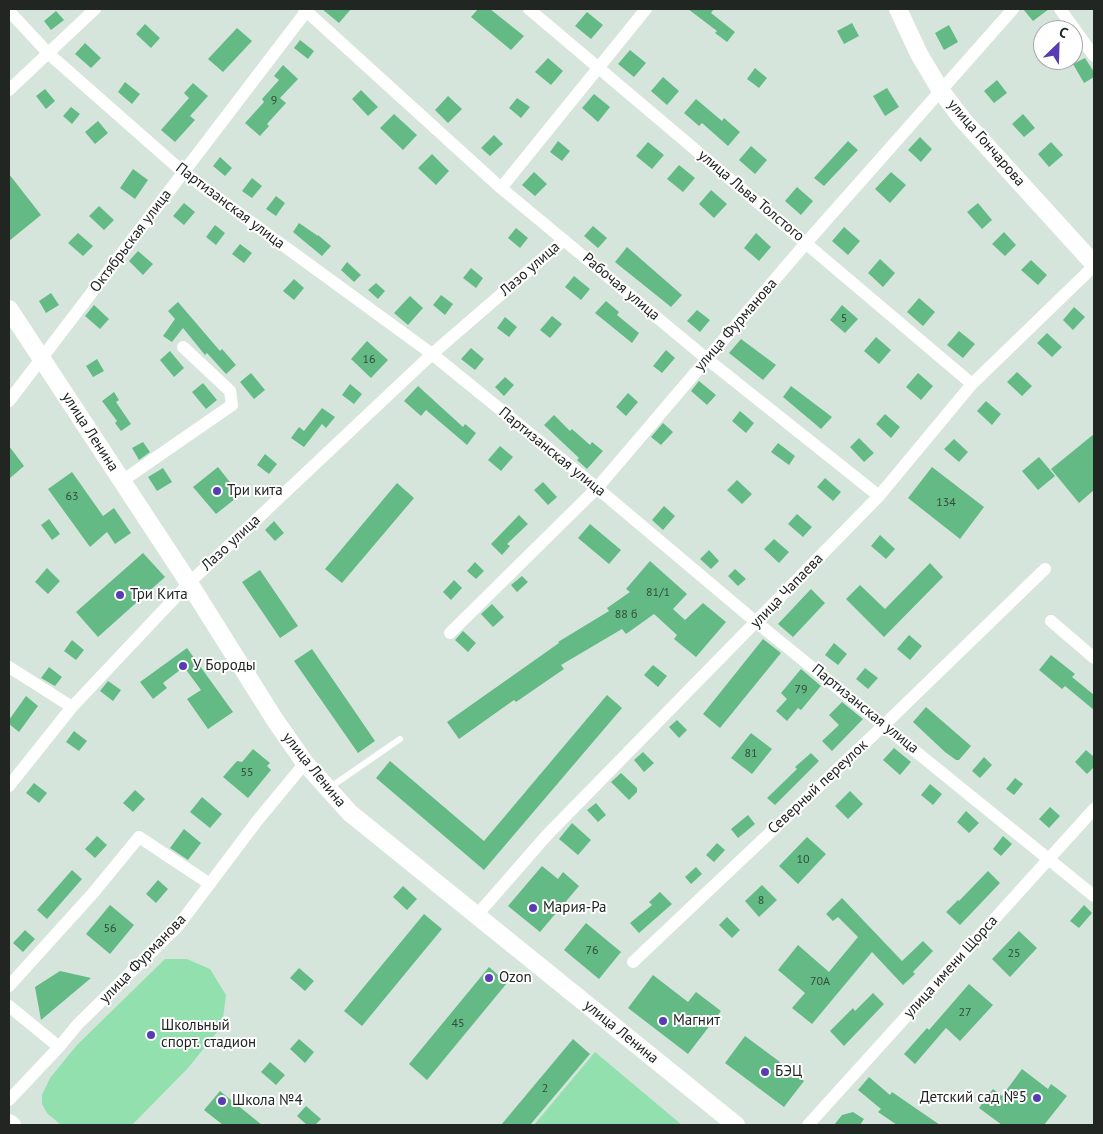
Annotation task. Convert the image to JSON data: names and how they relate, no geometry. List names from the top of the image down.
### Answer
{
  "streets": {
    "main road": ["улица Гончарова", "улица Ленина"],
    "street": [
      "улица Льва Толстого",
      "Партизанская улица",
      "Октябрьская улица",
      "Лазо улица",
      "Рабочая улица",
      "улица Фурманова",
      "улица Чапаева",
      "Северный переулок",
      "улица имени Щорса"
    ]
  },
  "crossings": [
    ["улица Гончарова", "улица Фурманова"],
    ["улица Гончарова", "улица Чапаева"],
    ["улица Льва Толстого", "улица Фурманова"],
    ["улица Льва Толстого", "улица Чапаева"],
    ["Партизанская улица", "Октябрьская улица"],
    ["Партизанская улица", "Лазо улица"],
    ["Партизанская улица", "улица Фурманова"],
    ["Партизанская улица", "улица Чапаева"],
    ["Партизанская улица", "Северный переулок"],
    ["Партизанская улица", "улица имени Щорса"],
    ["Октябрьская улица", "Рабочая улица"],
    ["Октябрьская улица", "улица Ленина"],
    ["Лазо улица", "Рабочая улица"],
    ["Лазо улица", "улица Ленина"],
    ["Рабочая улица", "улица Фурманова"],
    ["Рабочая улица", "улица Чапаева"],
    ["улица Фурманова", "улица Ленина"],
    ["улица Ленина", "улица Чапаева"]
  ],
  "places": [
    "Три кита",
    "Три Кита",
    "У Бороды",
    "Мария-Ра",
    "Ozon",
    "Магнит",
    "Школьный спорт. стадион",
    "БЭЦ",
    "Детский сад №5",
    "Школа №4"
  ],
  "house_numbers": [
    "9",
    "5",
    "16",
    "63",
    "134",
    "81/1",
    "88 б",
    "79",
    "81",
    "55",
    "10",
    "8",
    "56",
    "76",
    "25",
    "70А",
    "27",
    "45",
    "2"
  ],
  "north": "top right"
}
